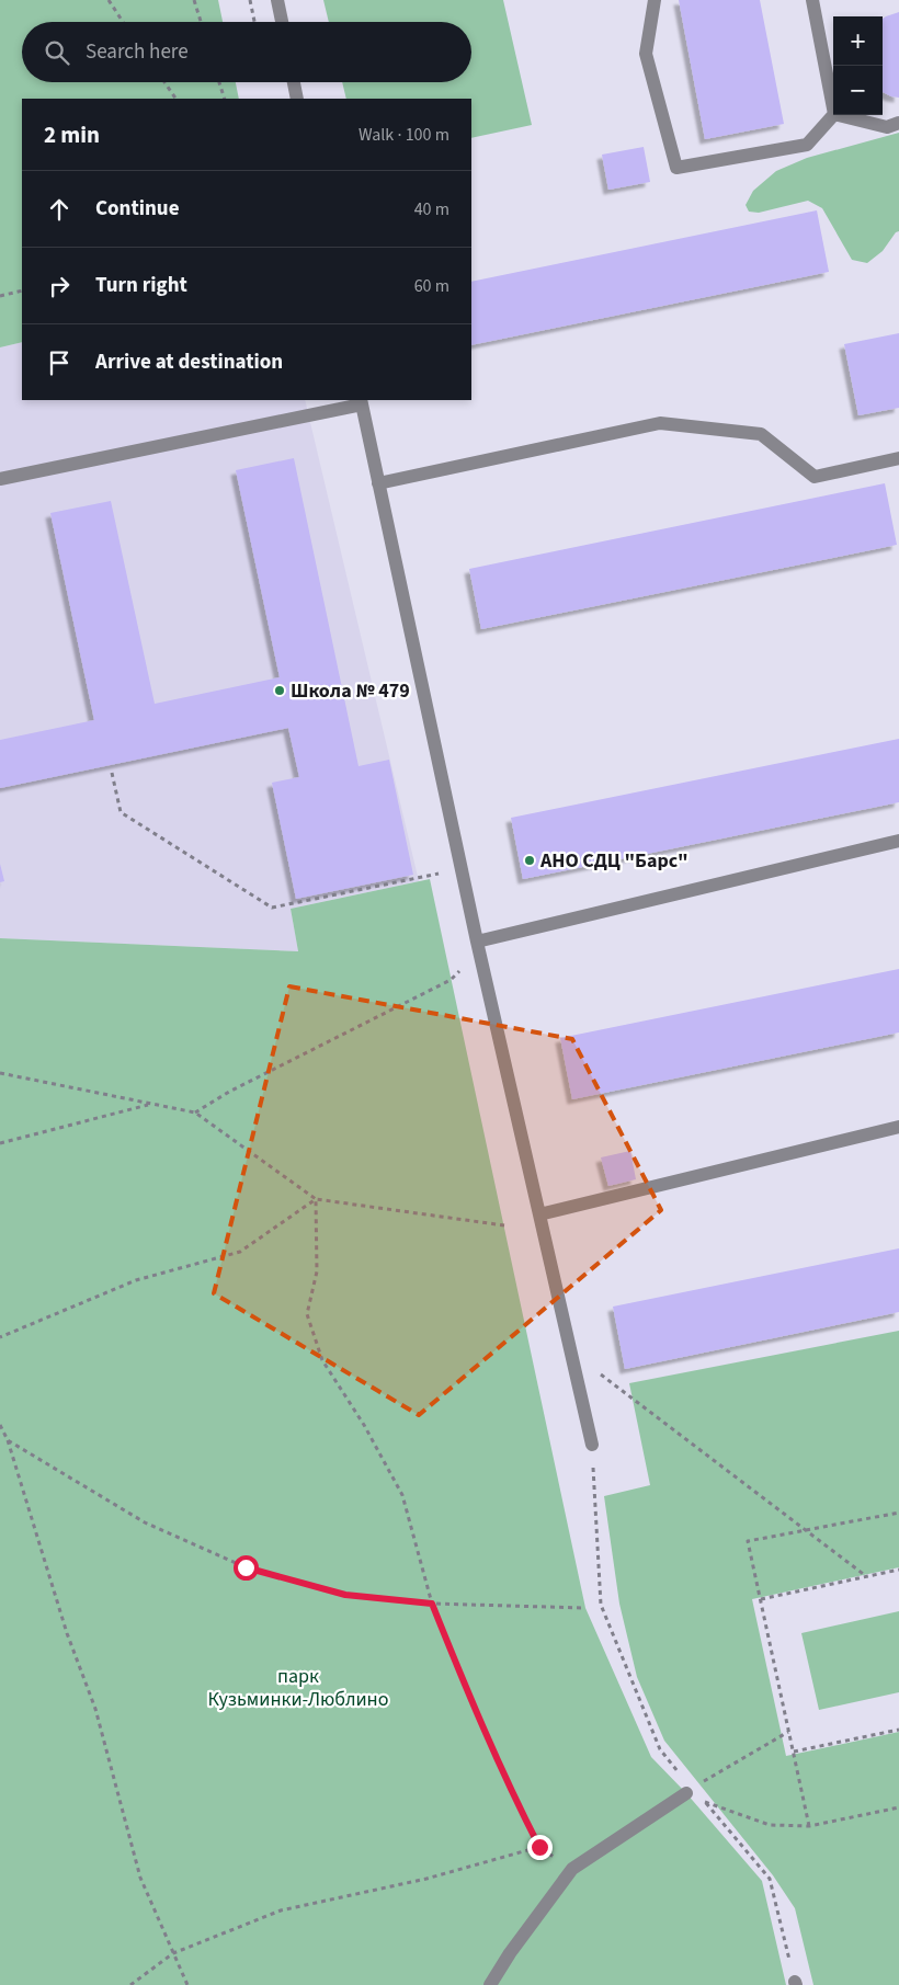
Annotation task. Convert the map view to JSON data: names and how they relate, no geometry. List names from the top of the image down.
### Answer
{
  "parks": ["парк Кузьминки-Люблино"],
  "places": ["Школа № 479", "АНО СДЦ \"Барс\""],
  "page": {
    "map_buttons": ["+", "−"],
    "search": "Search here",
    "heading": ["2 min", "Walk · 100 m"],
    "list": [
      ["Continue", "40 m"],
      ["Turn right", "60 m"],
      "Arrive at destination"
    ]
  }
}
